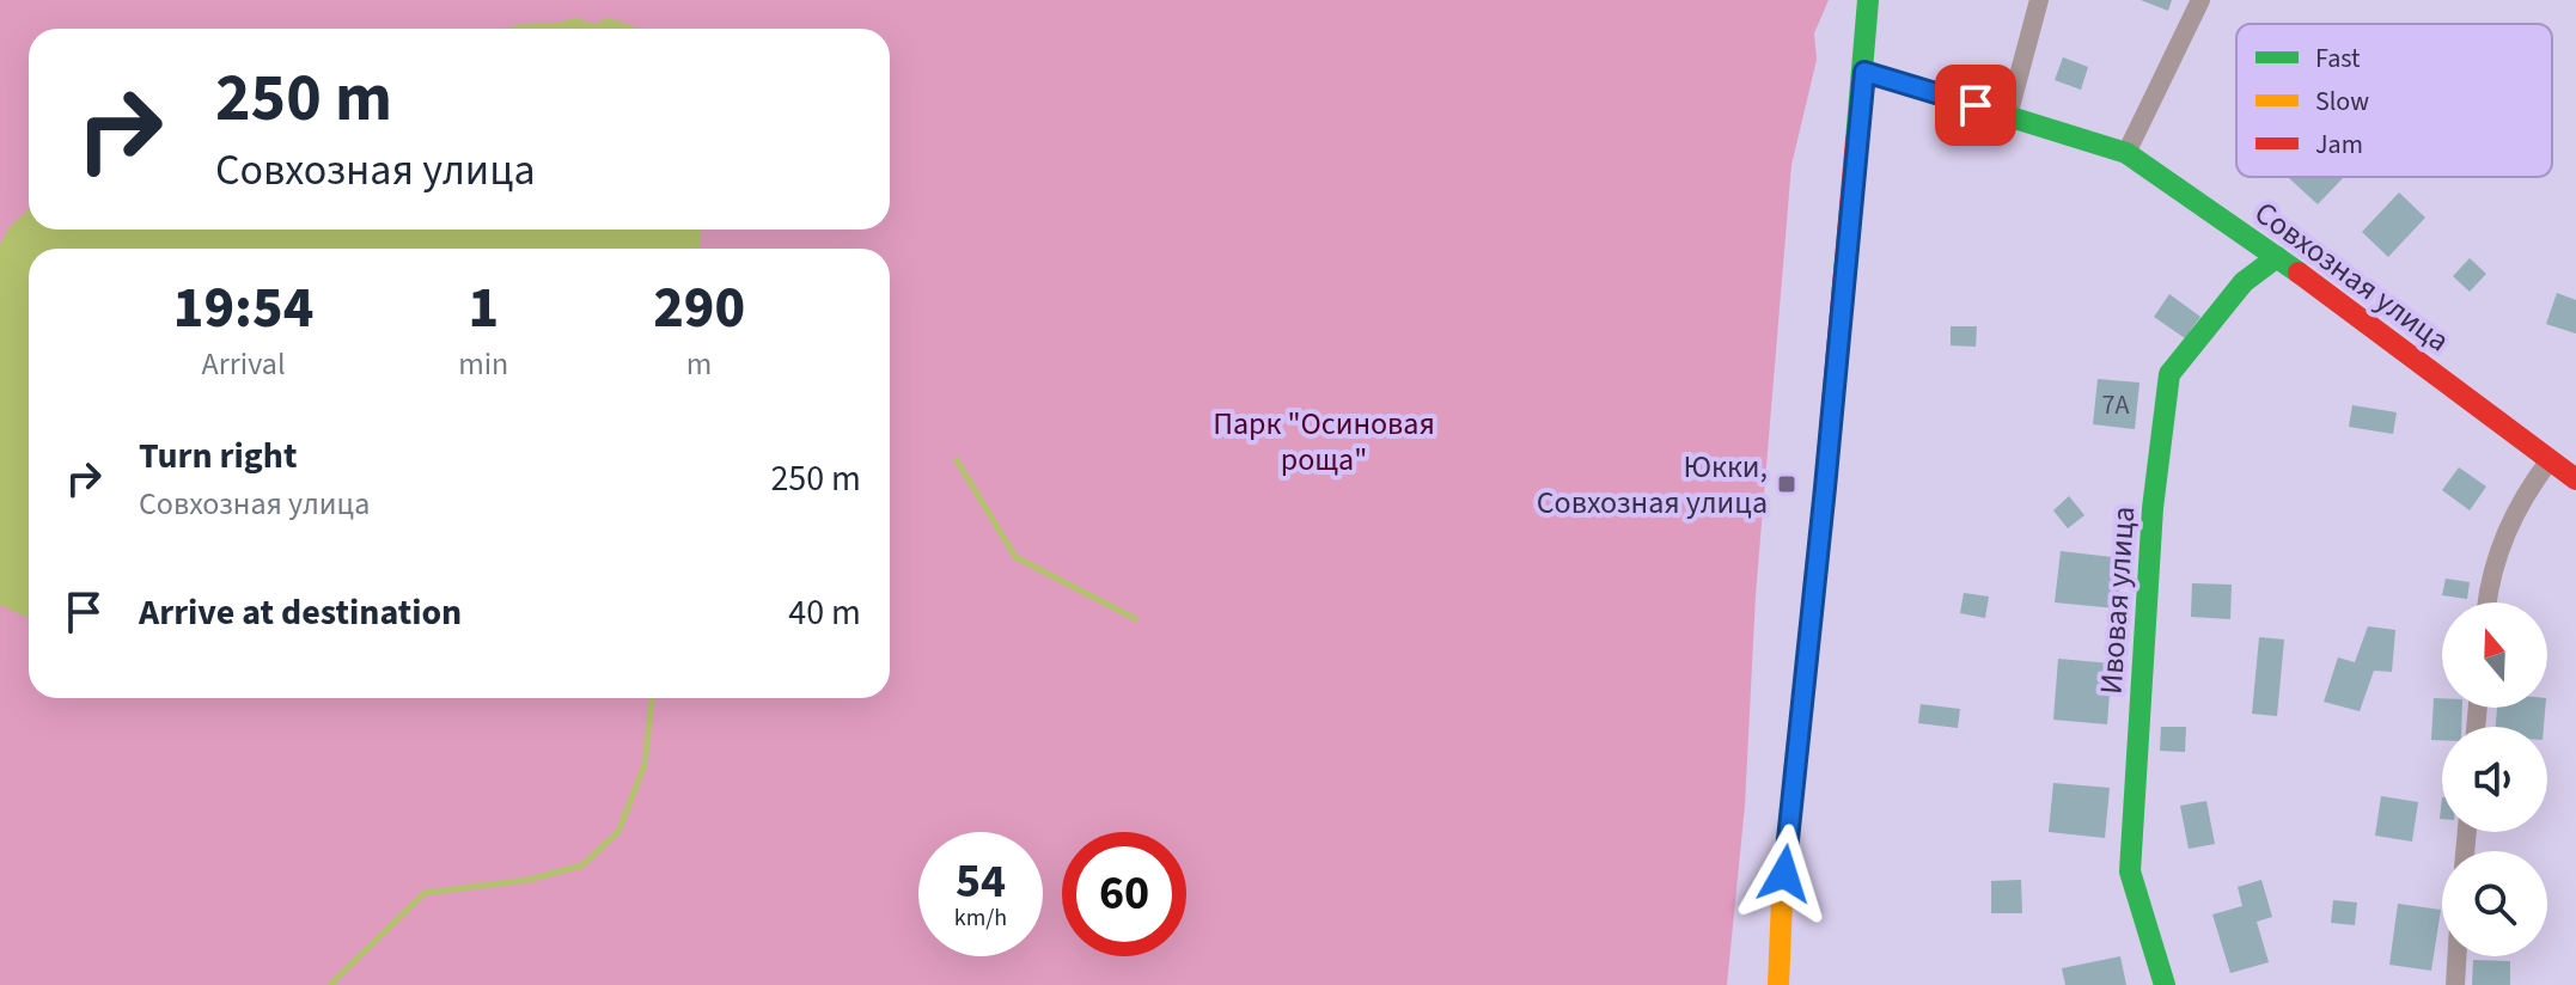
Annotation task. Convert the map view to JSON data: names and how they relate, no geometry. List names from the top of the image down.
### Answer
{
  "streets": {
    "street": ["Совхозная улица", "Ивовая улица"]
  },
  "crossings": [
    ["Совхозная улица", "Ивовая улица"]
  ],
  "parks": ["Парк \"Осиновая роща\""],
  "places": {
    "transit": ["Юкки, Совхозная улица"]
  },
  "house_numbers": ["7А"],
  "legend": ["Fast", "Slow", "Jam"],
  "north": "top",
  "page": {
    "turn": ["250 m", "Совхозная улица"],
    "eta": [
      "19:54",
      "Arrival",
      "1",
      "min",
      "290",
      "m"
    ],
    "list": [
      {
        "name": "Turn right",
        "note": "Совхозная улица",
        "value": "250 m"
      },
      {
        "name": "Arrive at destination",
        "value": "40 m"
      }
    ],
    "speed": "54 km/h",
    "limit": "60"
  }
}
